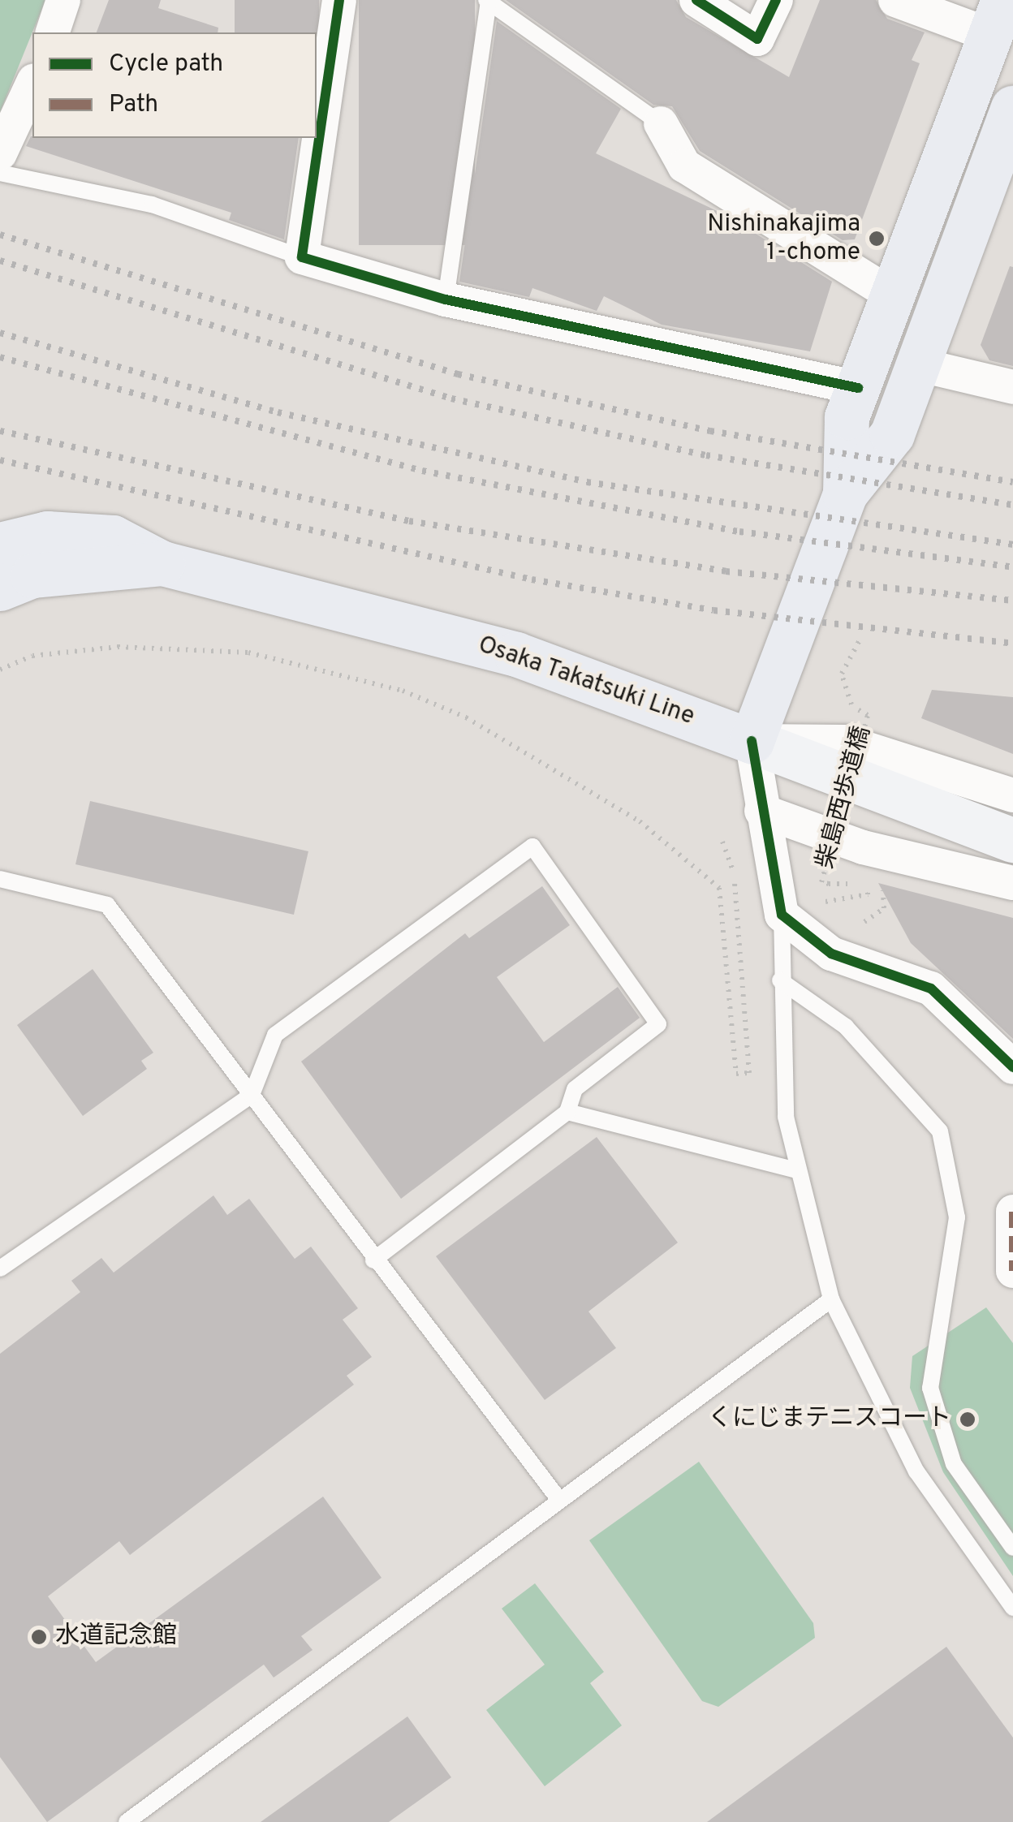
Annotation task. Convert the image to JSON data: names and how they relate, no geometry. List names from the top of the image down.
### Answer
{
  "streets": {
    "main road": ["Osaka Takatsuki Line"],
    "path": ["柴島西歩道橋"]
  },
  "places": ["Nishinakajima 1-chome", "くにじまテニスコート", "水道記念館"],
  "legend": ["Cycle path", "Path"]
}
